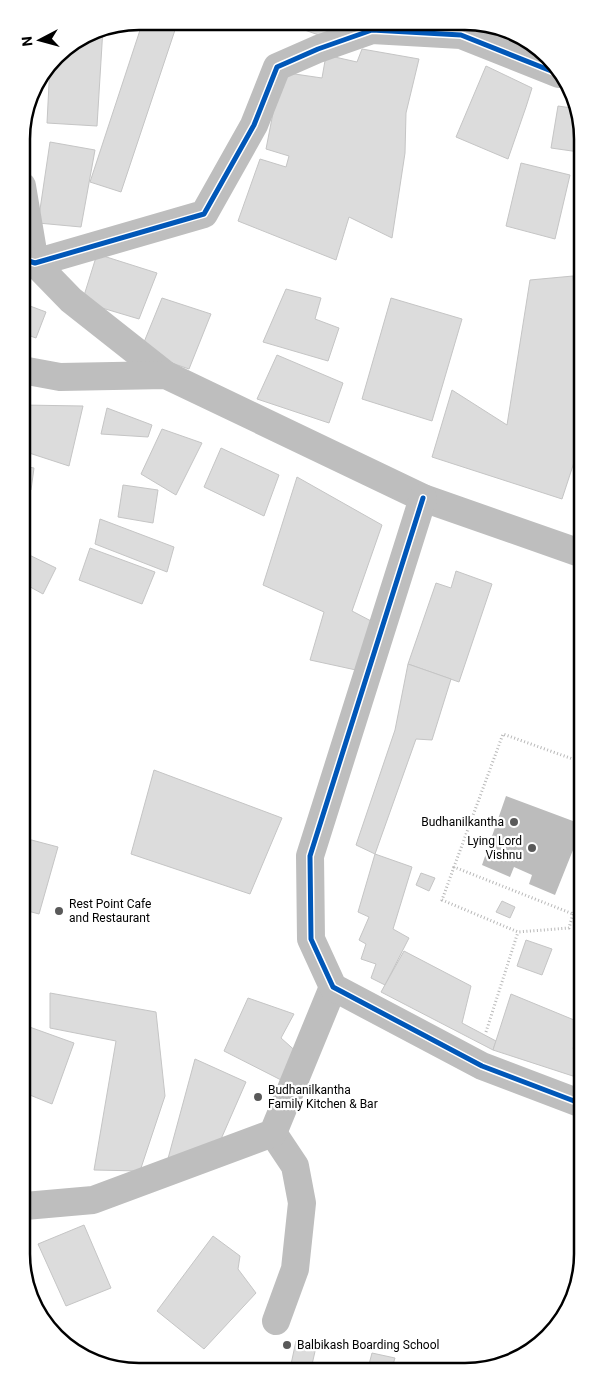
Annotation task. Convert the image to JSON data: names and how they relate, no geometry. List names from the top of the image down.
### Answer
{
  "places": [
    "Budhanilkantha",
    "Lying Lord Vishnu",
    "Rest Point Cafe and Restaurant",
    "Budhanilkantha Family Kitchen & Bar",
    "Balbikash Boarding School"
  ],
  "north": "left"
}
